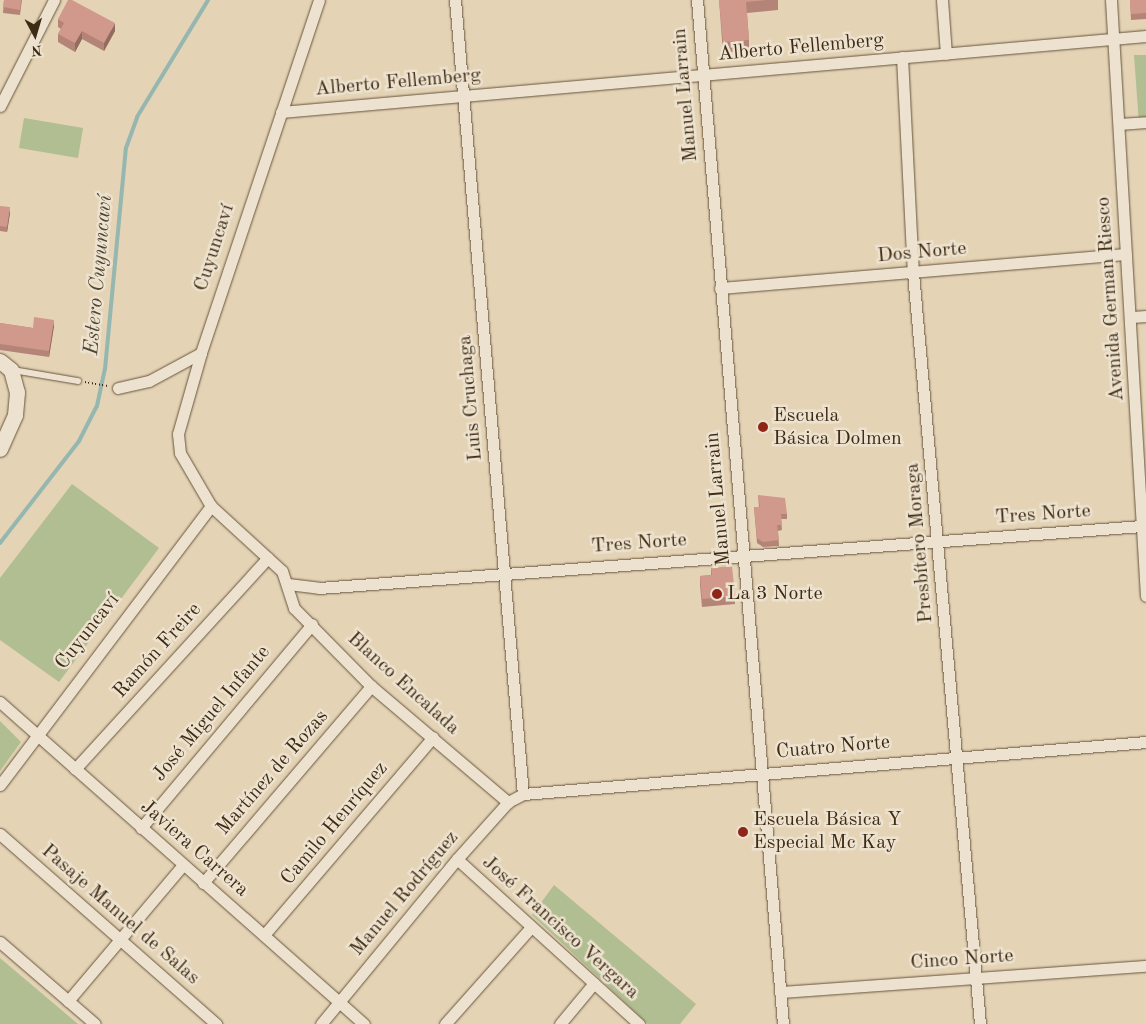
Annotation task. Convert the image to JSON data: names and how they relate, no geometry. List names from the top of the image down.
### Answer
{
  "streets": {
    "street": [
      "Alberto Fellemberg",
      "Manuel Larrain",
      "Cuyuncaví",
      "Dos Norte",
      "Avenida German Riesco",
      "Luis Cruchaga",
      "Tres Norte",
      "Presbítero Moraga",
      "Ramón Freire",
      "Blanco Encalada",
      "José Miguel Infante",
      "Cuatro Norte",
      "Martínez de Rozas",
      "Camilo Henríquez",
      "Javiera Carrera",
      "Manuel Rodríguez",
      "Pasaje Manuel de Salas",
      "José Francisco Vergara",
      "Cinco Norte"
    ]
  },
  "crossings": [
    ["Alberto Fellemberg", "Manuel Larrain"],
    ["Alberto Fellemberg", "Cuyuncaví"],
    ["Alberto Fellemberg", "Avenida German Riesco"],
    ["Alberto Fellemberg", "Luis Cruchaga"],
    ["Alberto Fellemberg", "Presbítero Moraga"],
    ["Manuel Larrain", "Dos Norte"],
    ["Manuel Larrain", "Tres Norte"],
    ["Manuel Larrain", "Cuatro Norte"],
    ["Manuel Larrain", "Cinco Norte"],
    ["Cuyuncaví", "Tres Norte"],
    ["Cuyuncaví", "Ramón Freire"],
    ["Cuyuncaví", "Blanco Encalada"],
    ["Cuyuncaví", "Javiera Carrera"],
    ["Dos Norte", "Avenida German Riesco"],
    ["Dos Norte", "Presbítero Moraga"],
    ["Avenida German Riesco", "Tres Norte"],
    ["Luis Cruchaga", "Tres Norte"],
    ["Luis Cruchaga", "Cuatro Norte"],
    ["Luis Cruchaga", "Manuel Rodríguez"],
    ["Tres Norte", "Presbítero Moraga"],
    ["Tres Norte", "Blanco Encalada"],
    ["Presbítero Moraga", "Cuatro Norte"],
    ["Presbítero Moraga", "Cinco Norte"],
    ["Ramón Freire", "Javiera Carrera"],
    ["Blanco Encalada", "José Miguel Infante"],
    ["Blanco Encalada", "Martínez de Rozas"],
    ["Blanco Encalada", "Camilo Henríquez"],
    ["Blanco Encalada", "Manuel Rodríguez"],
    ["José Miguel Infante", "Javiera Carrera"],
    ["Cuatro Norte", "Manuel Rodríguez"],
    ["Martínez de Rozas", "Javiera Carrera"],
    ["Camilo Henríquez", "Javiera Carrera"],
    ["Javiera Carrera", "Manuel Rodríguez"],
    ["Manuel Rodríguez", "José Francisco Vergara"]
  ],
  "water": ["Estero Cuyuncaví"],
  "places": ["Escuela Básica Dolmen", "La 3 Norte", "Escuela Básica Y Especial Mc Kay"],
  "north": "bottom"
}
